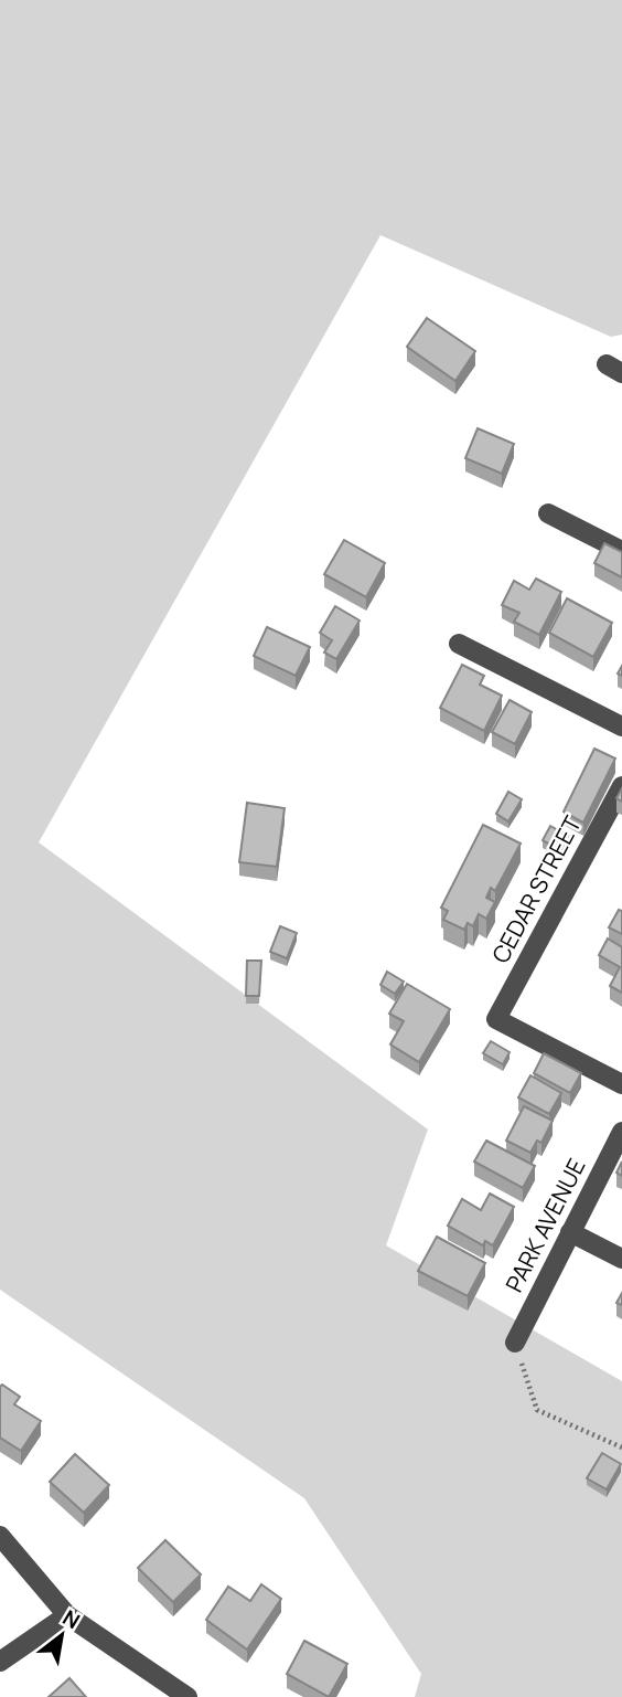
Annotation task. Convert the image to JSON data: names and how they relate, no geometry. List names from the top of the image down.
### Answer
{
  "streets": {
    "street": ["CEDAR STREET", "PARK AVENUE"]
  },
  "north": "top right"
}
